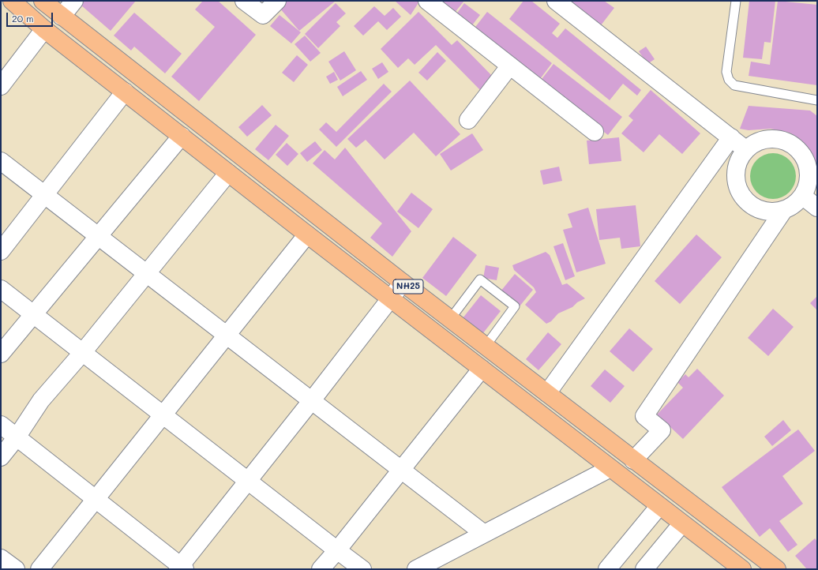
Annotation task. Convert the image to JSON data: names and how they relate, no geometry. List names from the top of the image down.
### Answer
{
  "streets": {
    "main road": ["NH25"]
  },
  "scale_bar": "20 m"
}
